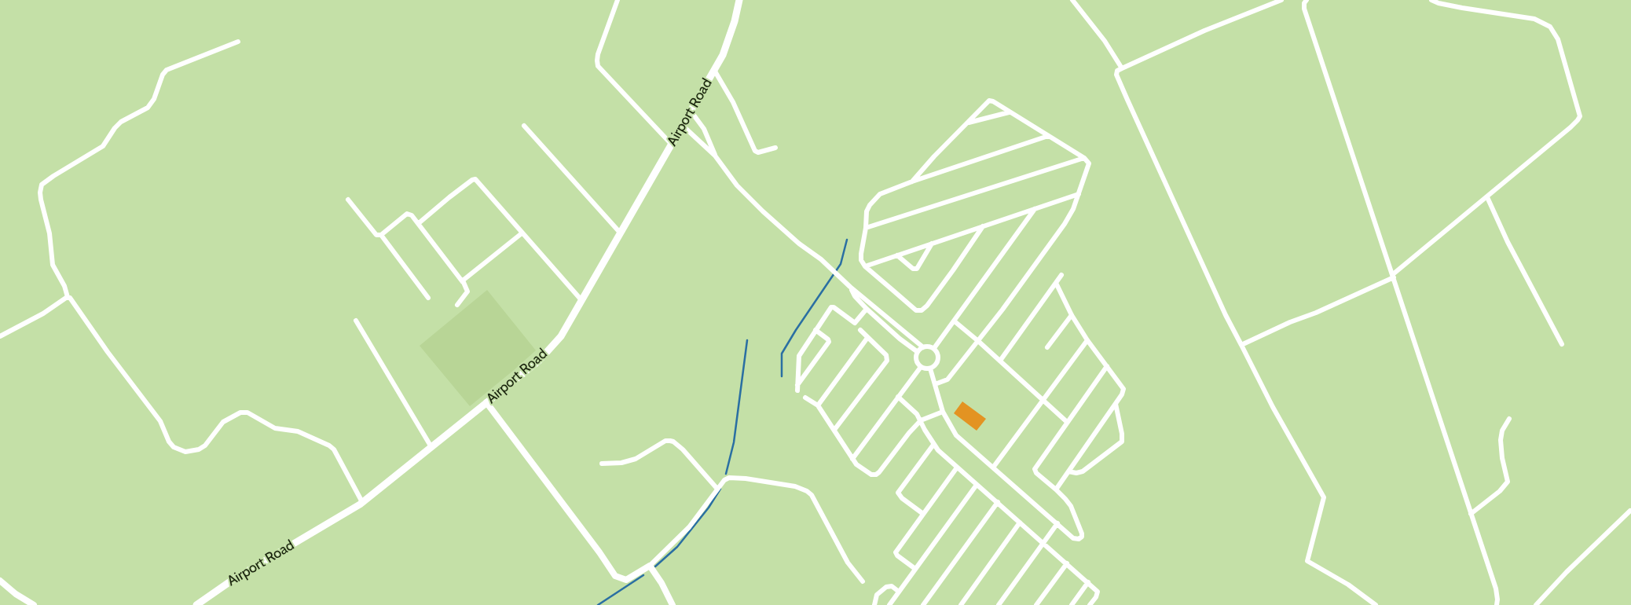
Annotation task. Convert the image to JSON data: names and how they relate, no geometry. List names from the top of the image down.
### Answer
{
  "streets": {
    "main road": ["Airport Road"]
  }
}
